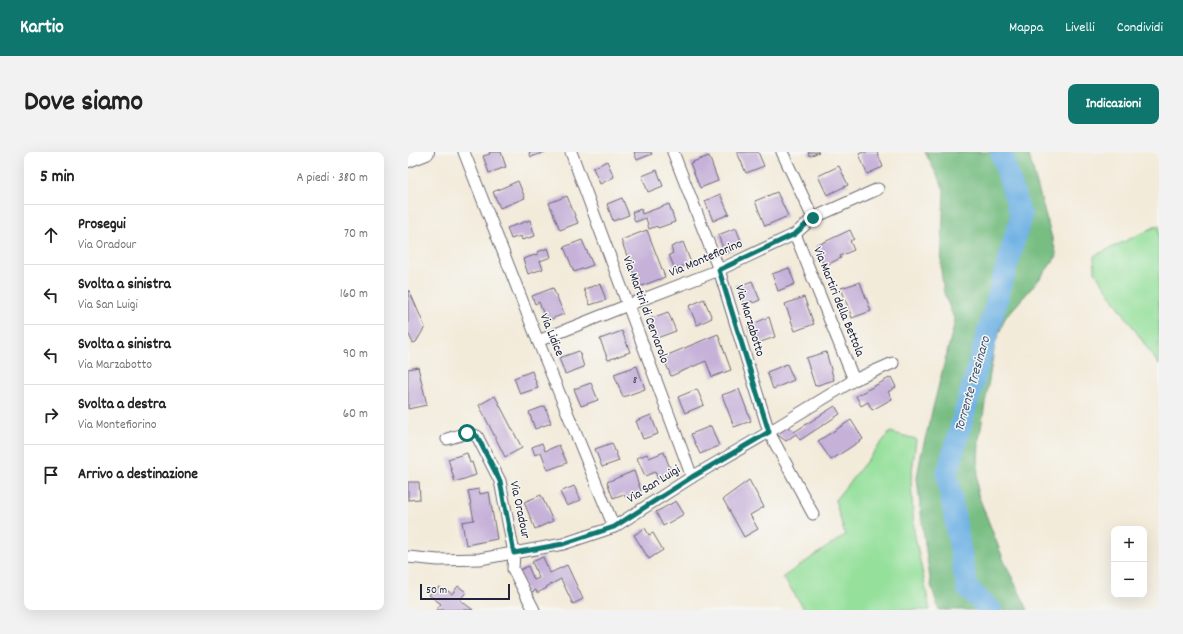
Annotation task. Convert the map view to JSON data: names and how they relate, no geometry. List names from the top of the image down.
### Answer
{
  "streets": {
    "street": [
      "Via Montefiorino",
      "Via Martiri della Bettola",
      "Via Martiri di Cervarolo",
      "Via Marzabotto",
      "Via Lidice",
      "Via San Luigi",
      "Via Oradour"
    ]
  },
  "crossings": [
    ["Via Montefiorino", "Via Martiri della Bettola"],
    ["Via Montefiorino", "Via Martiri di Cervarolo"],
    ["Via Montefiorino", "Via Marzabotto"],
    ["Via Montefiorino", "Via Lidice"],
    ["Via Martiri della Bettola", "Via San Luigi"],
    ["Via Martiri di Cervarolo", "Via San Luigi"],
    ["Via Marzabotto", "Via San Luigi"],
    ["Via Lidice", "Via San Luigi"],
    ["Via San Luigi", "Via Oradour"]
  ],
  "water": ["Torrente Tresinaro"],
  "house_numbers": ["8"],
  "scale_bar": "50 m",
  "page": {
    "header": "Kartio",
    "nav": ["Mappa", "Livelli", "Condividi"],
    "title": "Dove siamo",
    "buttons": "Indicazioni",
    "heading": ["5 min", "A piedi · 380 m"],
    "list": [
      ["Prosegui", "Via Oradour", "70 m"],
      ["Svolta a sinistra", "Via San Luigi", "160 m"],
      ["Svolta a sinistra", "Via Marzabotto", "90 m"],
      ["Svolta a destra", "Via Montefiorino", "60 m"],
      "Arrivo a destinazione"
    ],
    "map_buttons": ["+", "−"],
    "scale": "50 m"
  }
}
